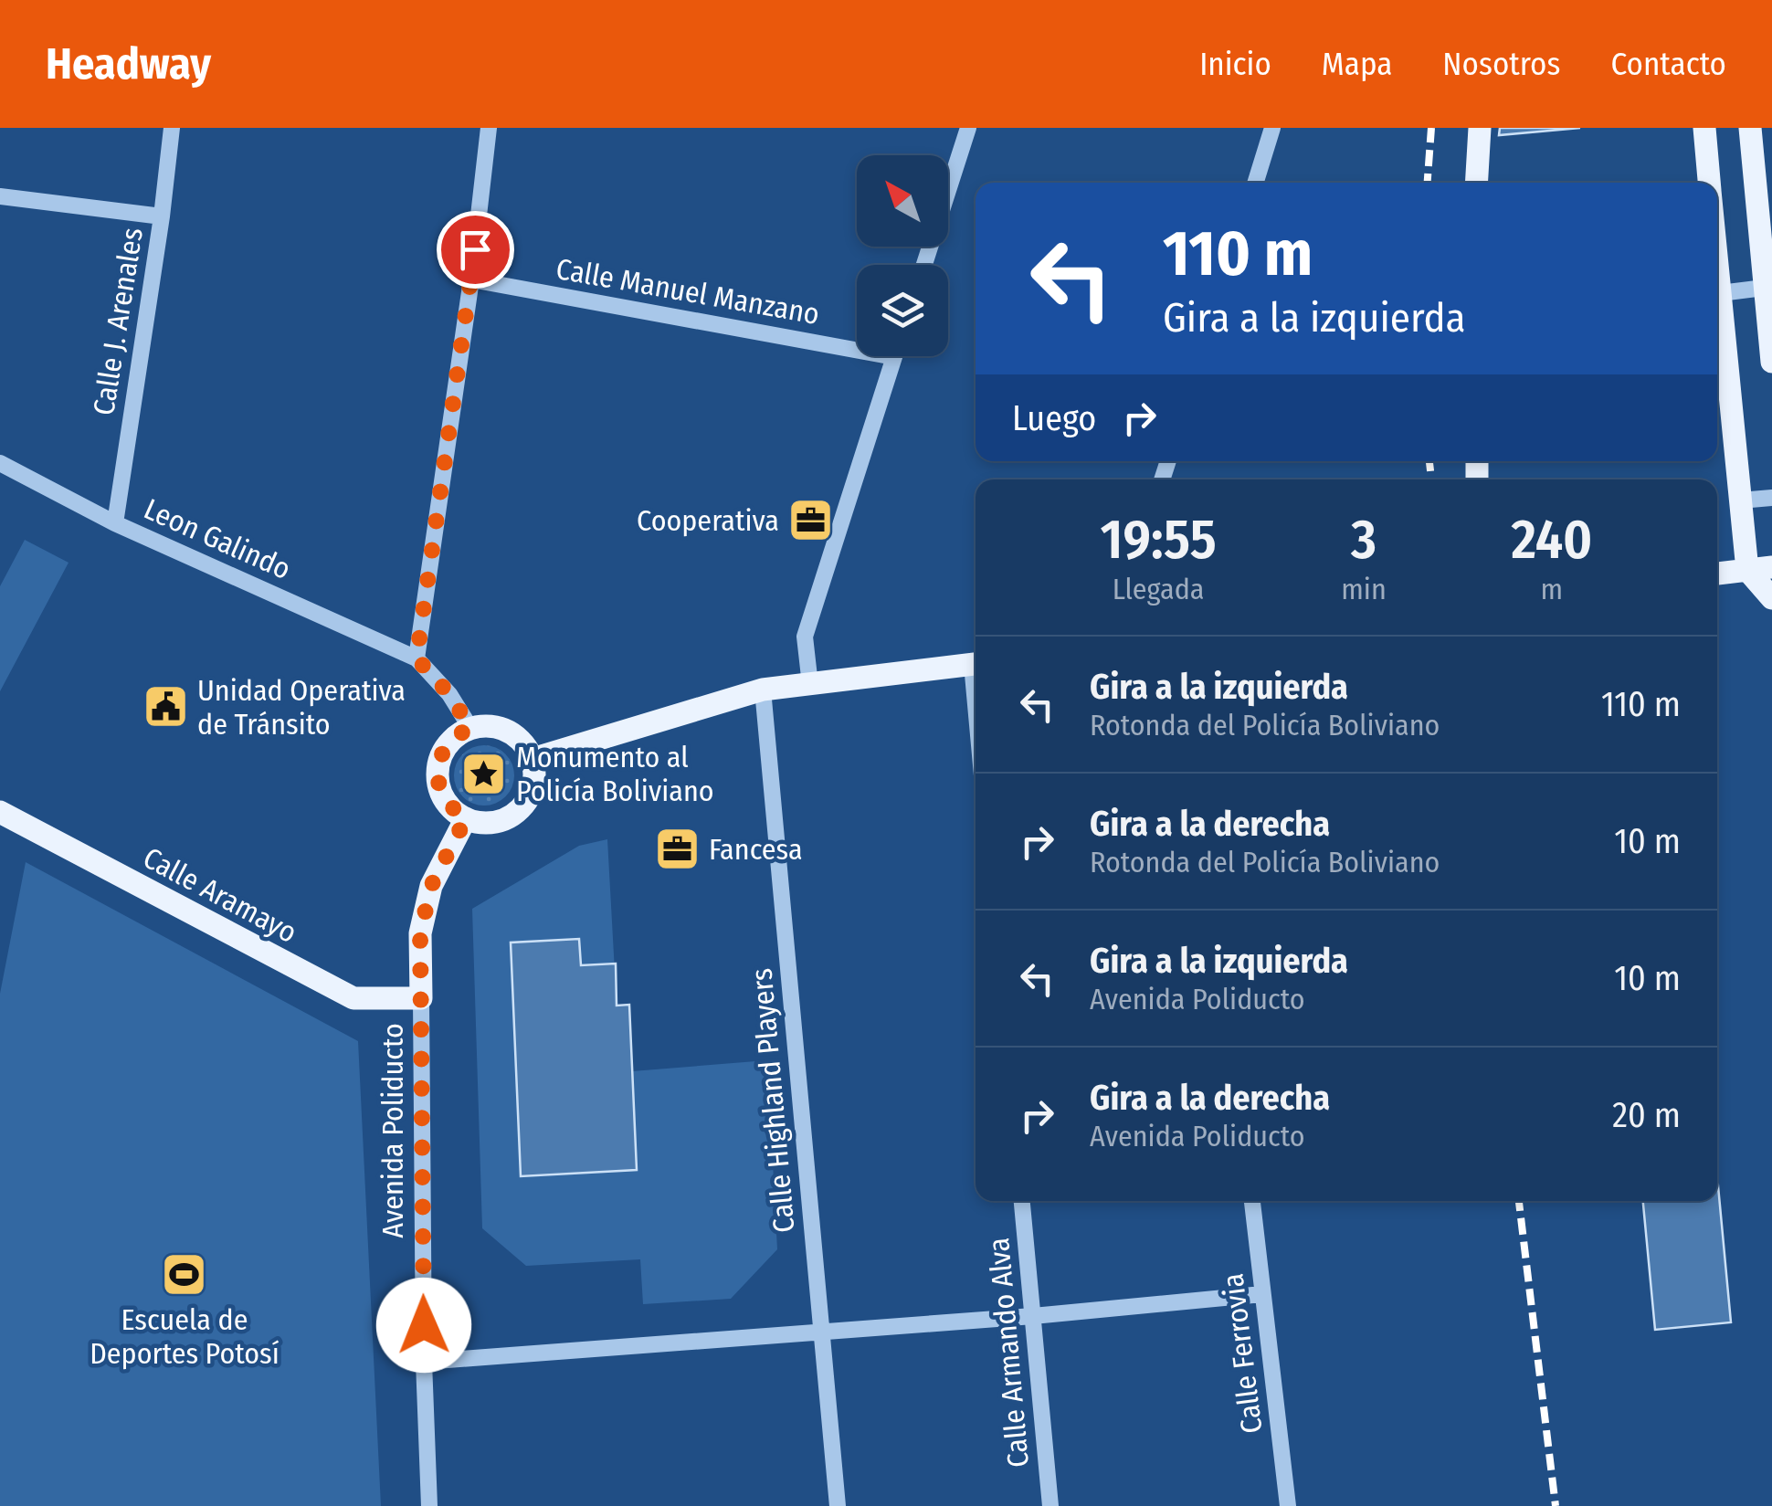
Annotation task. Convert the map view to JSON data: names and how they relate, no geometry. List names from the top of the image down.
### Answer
{
  "streets": {
    "main road": ["Calle Aramayo", "Avenida Poliducto"],
    "street": [
      "Calle Manuel Manzano",
      "Calle J. Arenales",
      "Leon Galindo",
      "Calle Highland Players",
      "Calle Armando Alva",
      "Calle Ferrovia"
    ]
  },
  "crossings": [
    ["Calle J. Arenales", "Leon Galindo"],
    ["Calle Aramayo", "Avenida Poliducto"]
  ],
  "places": {
    "office": ["Cooperativa", "Fancesa"],
    "public building": ["Unidad Operativa de Tránsito"],
    "place": ["Monumento al Policía Boliviano"],
    "sports": ["Escuela de Deportes Potosí"]
  },
  "north": "top left",
  "page": {
    "header": "Headway",
    "nav": [
      "Inicio",
      "Mapa",
      "Nosotros",
      "Contacto"
    ],
    "turn": ["110 m", "Gira a la izquierda"],
    "then": "Luego",
    "eta": [
      "19:55",
      "Llegada",
      "3",
      "min",
      "240",
      "m"
    ],
    "list": [
      {
        "name": "Gira a la izquierda",
        "note": "Rotonda del Policía Boliviano",
        "value": "110 m"
      },
      {
        "name": "Gira a la derecha",
        "note": "Rotonda del Policía Boliviano",
        "value": "10 m"
      },
      {
        "name": "Gira a la izquierda",
        "note": "Avenida Poliducto",
        "value": "10 m"
      },
      {
        "name": "Gira a la derecha",
        "note": "Avenida Poliducto",
        "value": "20 m"
      }
    ]
  }
}
